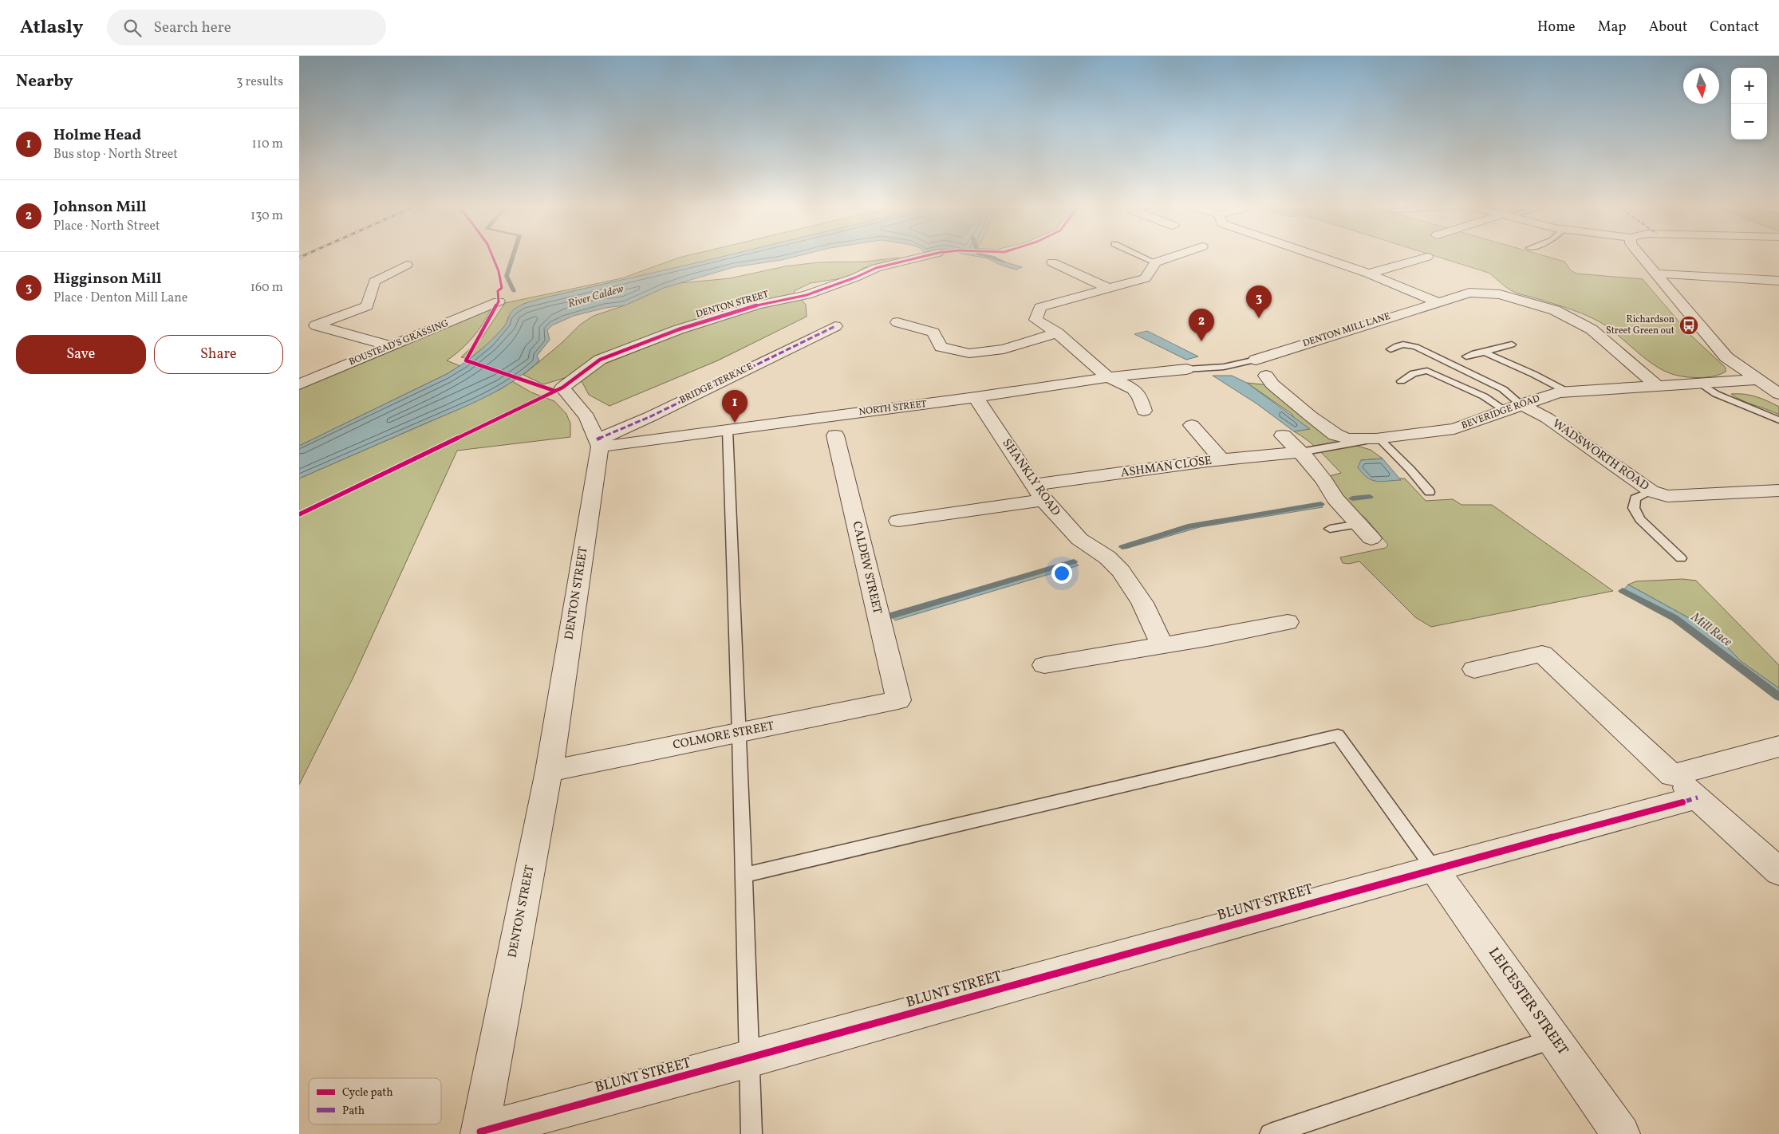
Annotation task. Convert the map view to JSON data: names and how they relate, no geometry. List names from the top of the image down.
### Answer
{
  "streets": {
    "street": [
      "DENTON STREET",
      "DENTON MILL LANE",
      "BOUSTEAD'S GRASSING",
      "BRIDGE TERRACE",
      "NORTH STREET",
      "BEVERIDGE ROAD",
      "WADSWORTH ROAD",
      "ASHMAN CLOSE",
      "SHANKLY ROAD",
      "CALDEW STREET",
      "COLMORE STREET",
      "BLUNT STREET",
      "LEICESTER STREET"
    ]
  },
  "crossings": [
    ["DENTON STREET", "BRIDGE TERRACE"],
    ["DENTON STREET", "NORTH STREET"],
    ["DENTON STREET", "COLMORE STREET"],
    ["DENTON STREET", "BLUNT STREET"],
    ["DENTON MILL LANE", "BEVERIDGE ROAD"],
    ["BRIDGE TERRACE", "NORTH STREET"],
    ["NORTH STREET", "SHANKLY ROAD"],
    ["BEVERIDGE ROAD", "WADSWORTH ROAD"],
    ["ASHMAN CLOSE", "SHANKLY ROAD"],
    ["CALDEW STREET", "COLMORE STREET"],
    ["BLUNT STREET", "LEICESTER STREET"]
  ],
  "water": ["River Caldew", "Mill Race"],
  "places": {
    "bus stop": ["Richardson Street Green out"]
  },
  "legend": ["Cycle path", "Path"],
  "north": "bottom",
  "page": {
    "header": "Atlasly",
    "search": "Search here",
    "nav": [
      "Home",
      "Map",
      "About",
      "Contact"
    ],
    "heading": ["Nearby", "3 results"],
    "map_buttons": ["+", "−"],
    "list": [
      {
        "mark": "1",
        "name": "Holme Head",
        "note": "Bus stop · North Street",
        "value": "110 m"
      },
      {
        "mark": "2",
        "name": "Johnson Mill",
        "note": "Place · North Street",
        "value": "130 m"
      },
      {
        "mark": "3",
        "name": "Higginson Mill",
        "note": "Place · Denton Mill Lane",
        "value": "160 m"
      }
    ],
    "pins": ["3", "2", "1"],
    "buttons": ["Save", "Share"]
  }
}
